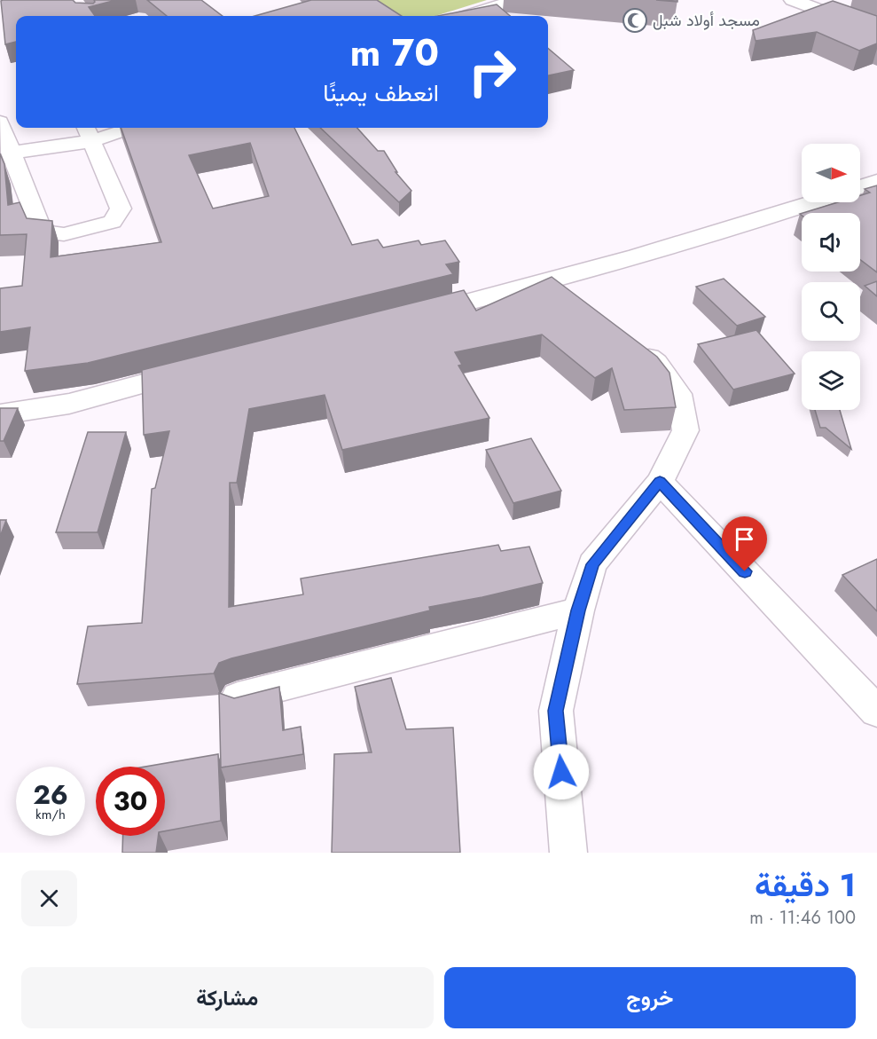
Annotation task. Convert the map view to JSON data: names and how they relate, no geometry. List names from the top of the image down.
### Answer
{
  "places": {
    "mosque": ["مسجد أولاد شبل"]
  },
  "north": "right",
  "page": {
    "turn": ["70 m", "انعطف يمينًا"],
    "speed": "26 km/h",
    "limit": "30",
    "heading": ["1 دقيقة", "100 m · 11:46"],
    "buttons": ["خروج", "مشاركة"]
  }
}
